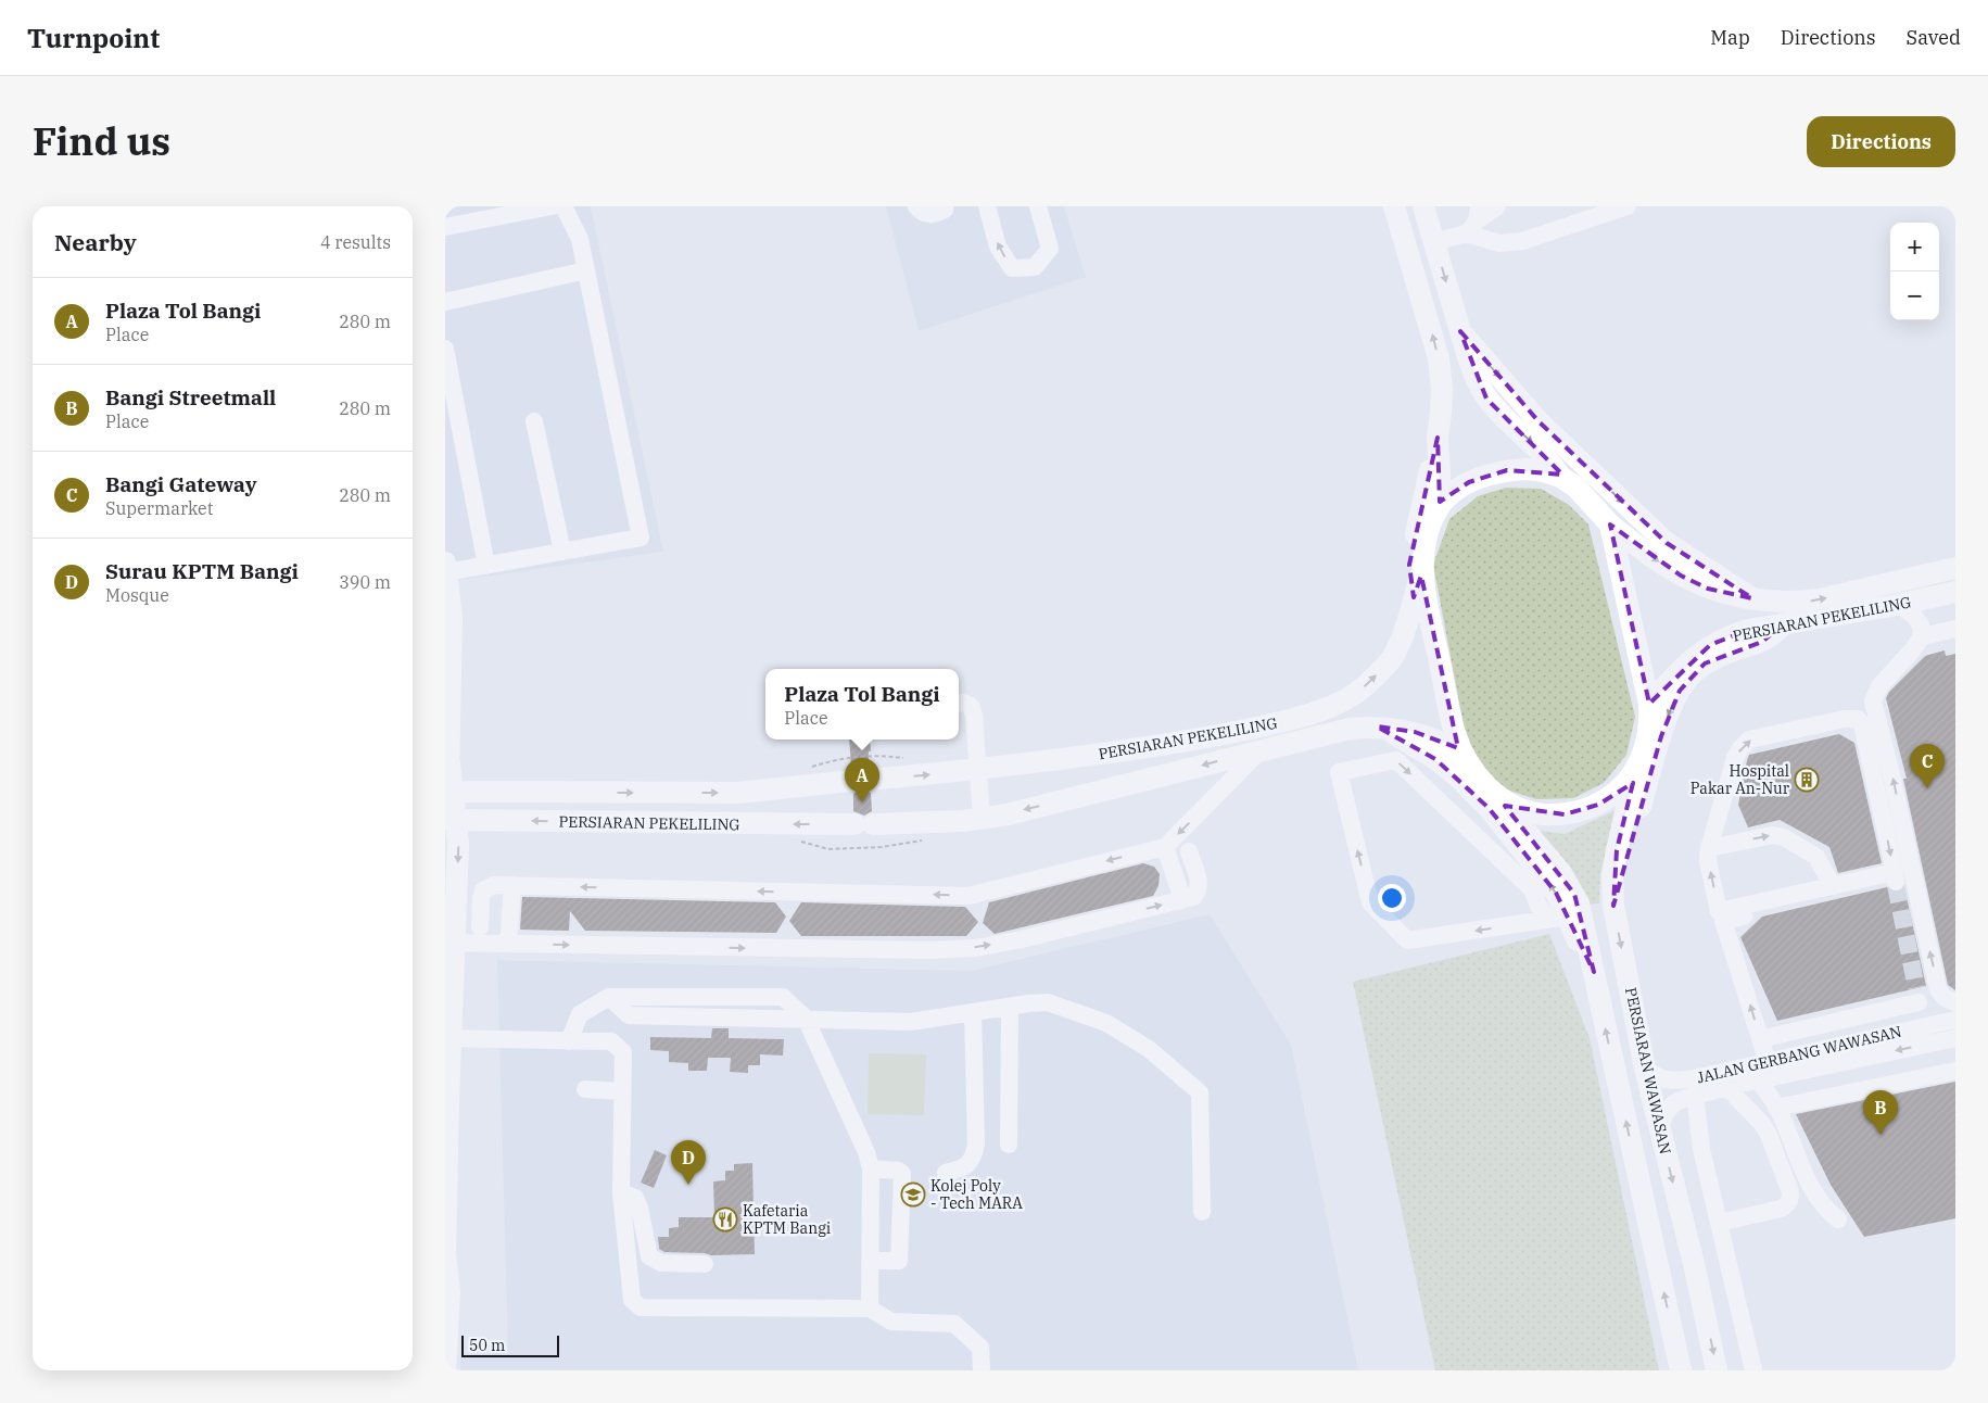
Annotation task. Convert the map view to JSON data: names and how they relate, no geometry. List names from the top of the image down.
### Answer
{
  "streets": {
    "main road": ["PERSIARAN PEKELILING", "PERSIARAN WAWASAN"],
    "street": ["JALAN GERBANG WAWASAN"]
  },
  "crossings": [
    ["JALAN GERBANG WAWASAN", "PERSIARAN WAWASAN"]
  ],
  "places": {
    "building": ["Hospital Pakar An-Nur"],
    "school or university": ["Kolej Poly - Tech MARA"],
    "restaurant": ["Kafetaria KPTM Bangi"]
  },
  "scale_bar": "50 m",
  "page": {
    "header": "Turnpoint",
    "nav": ["Map", "Directions", "Saved"],
    "title": "Find us",
    "buttons": "Directions",
    "heading": ["Nearby", "4 results"],
    "map_buttons": ["+", "−"],
    "list": [
      {
        "mark": "A",
        "name": "Plaza Tol Bangi",
        "note": "Place",
        "value": "280 m"
      },
      {
        "mark": "B",
        "name": "Bangi Streetmall",
        "note": "Place",
        "value": "280 m"
      },
      {
        "mark": "C",
        "name": "Bangi Gateway",
        "note": "Supermarket",
        "value": "280 m"
      },
      {
        "mark": "D",
        "name": "Surau KPTM Bangi",
        "note": "Mosque",
        "value": "390 m"
      }
    ],
    "popup": ["Plaza Tol Bangi", "Place"],
    "pins": [
      "C",
      "A",
      "B",
      "D"
    ],
    "scale": "50 m"
  }
}
